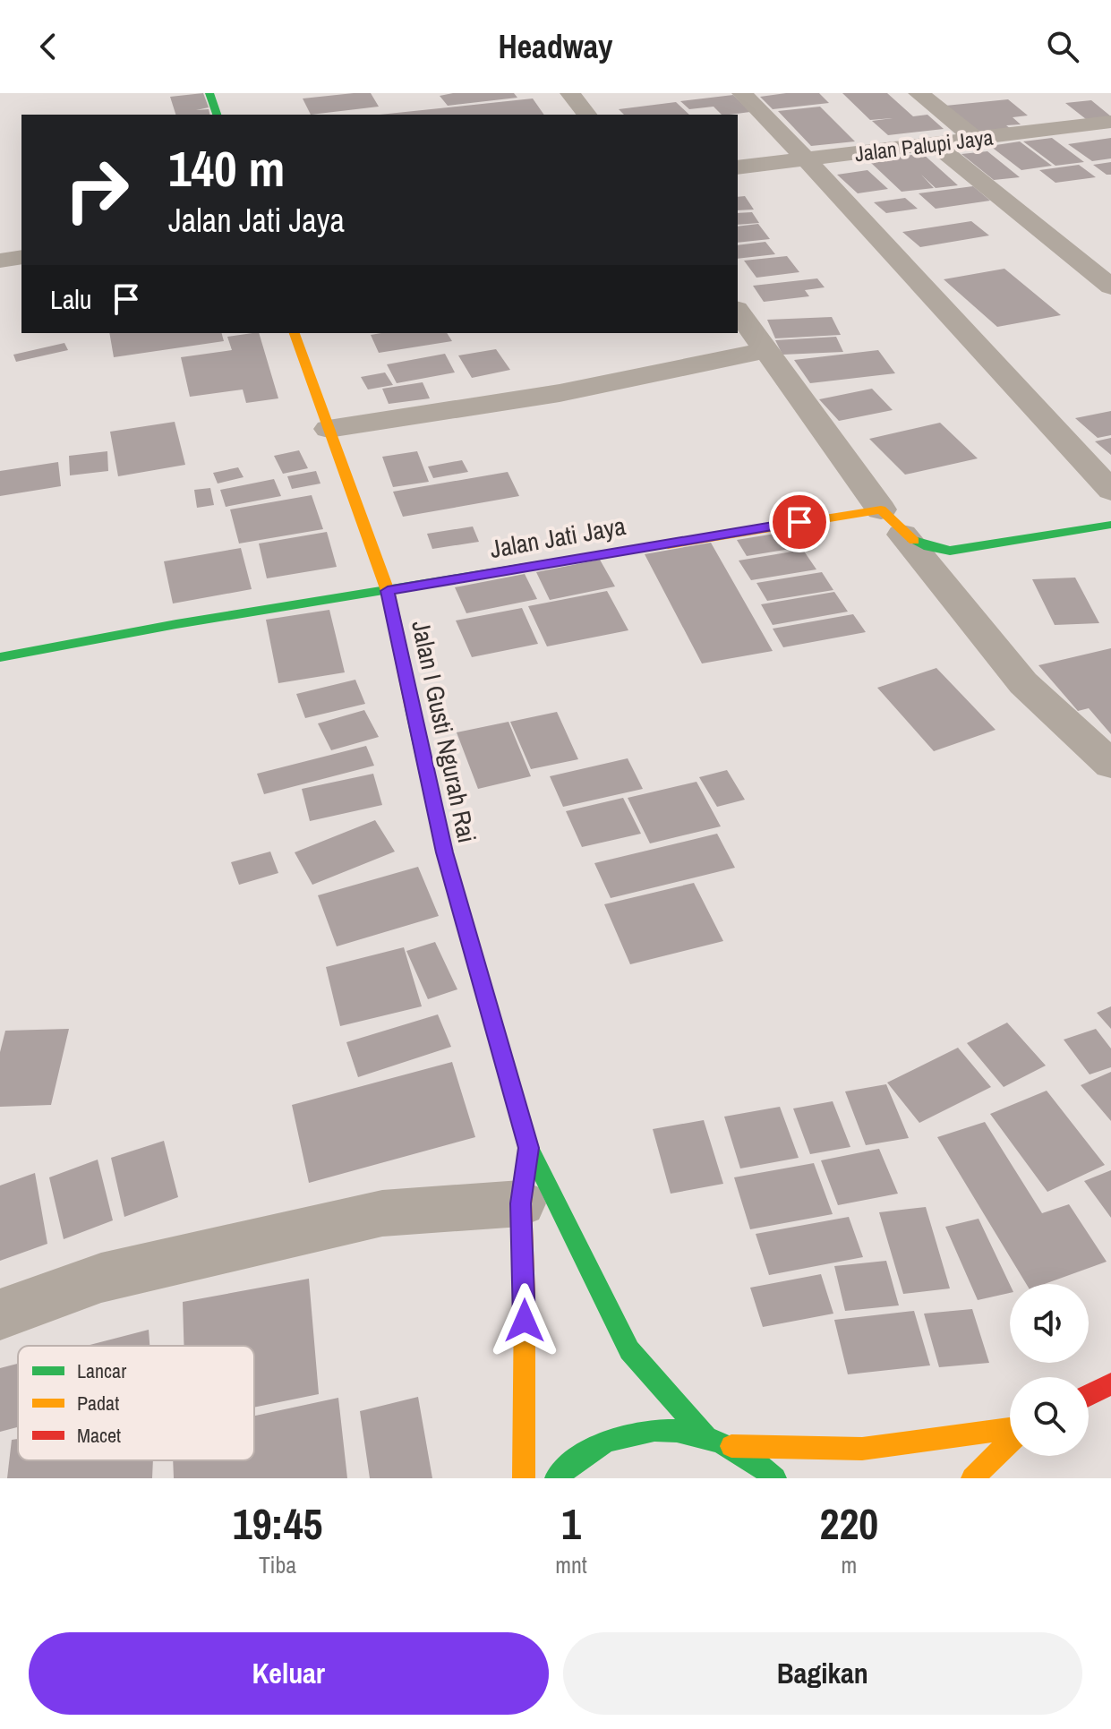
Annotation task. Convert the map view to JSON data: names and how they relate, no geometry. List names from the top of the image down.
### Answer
{
  "streets": {
    "main road": ["Jalan Jati Jaya", "Jalan I Gusti Ngurah Rai"],
    "street": ["Jalan Palupi Jaya"]
  },
  "crossings": [
    ["Jalan Jati Jaya", "Jalan I Gusti Ngurah Rai"]
  ],
  "legend": ["Lancar", "Padat", "Macet"],
  "page": {
    "header": "Headway",
    "turn": ["140 m", "Jalan Jati Jaya"],
    "then": "Lalu",
    "eta": [
      "19:45",
      "Tiba",
      "1",
      "mnt",
      "220",
      "m"
    ],
    "buttons": ["Keluar", "Bagikan"]
  }
}
